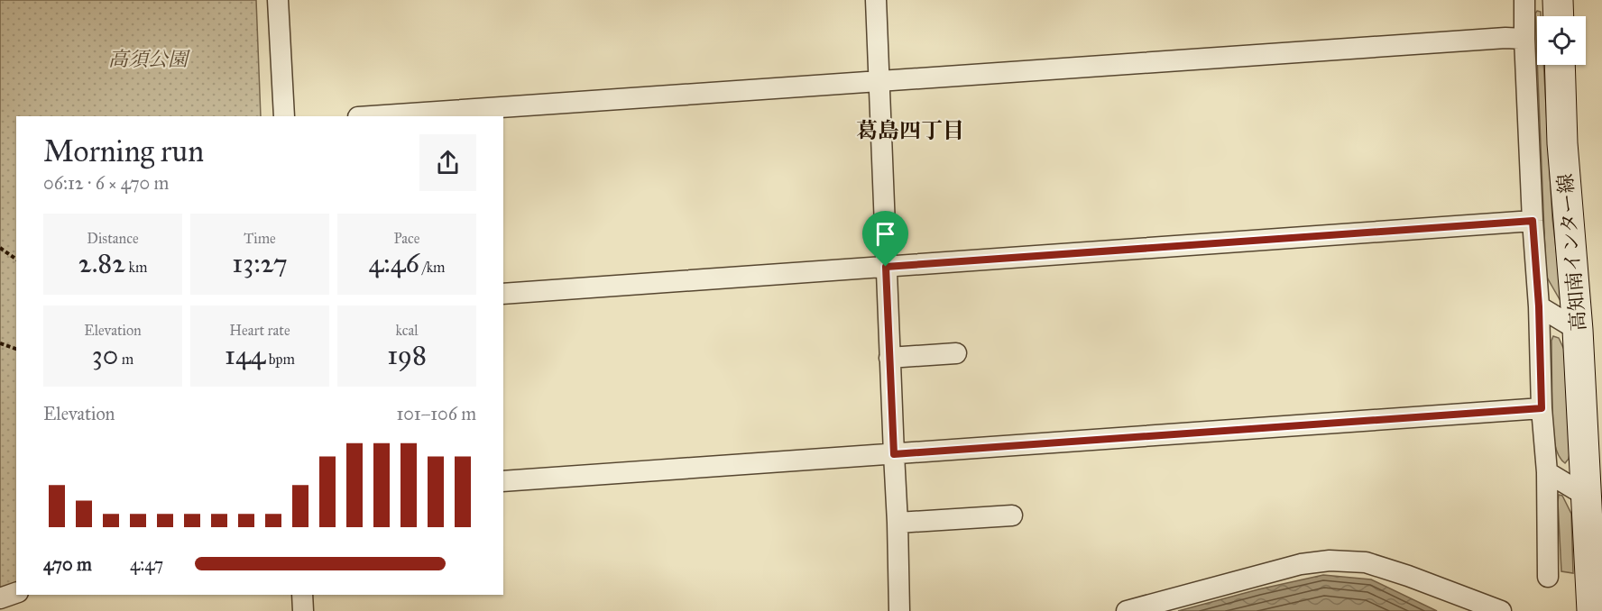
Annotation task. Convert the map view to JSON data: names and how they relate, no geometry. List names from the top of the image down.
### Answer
{
  "streets": {
    "main road": ["高知南インター線"]
  },
  "districts": ["葛島四丁目"],
  "parks": ["高須公園"],
  "page": {
    "heading": ["Morning run", "06:12 · 6 × 470 m"],
    "stats": [
      ["Distance", "2.82 km"],
      ["Time", "13:27"],
      ["Pace", "4:46 /km"],
      ["Elevation", "30 m"],
      ["Heart rate", "144 bpm"],
      ["kcal", "198"]
    ],
    "chart": ["Elevation", "101–106 m"],
    "list": [
      {
        "name": "470 m",
        "note": "4:47"
      }
    ]
  }
}
